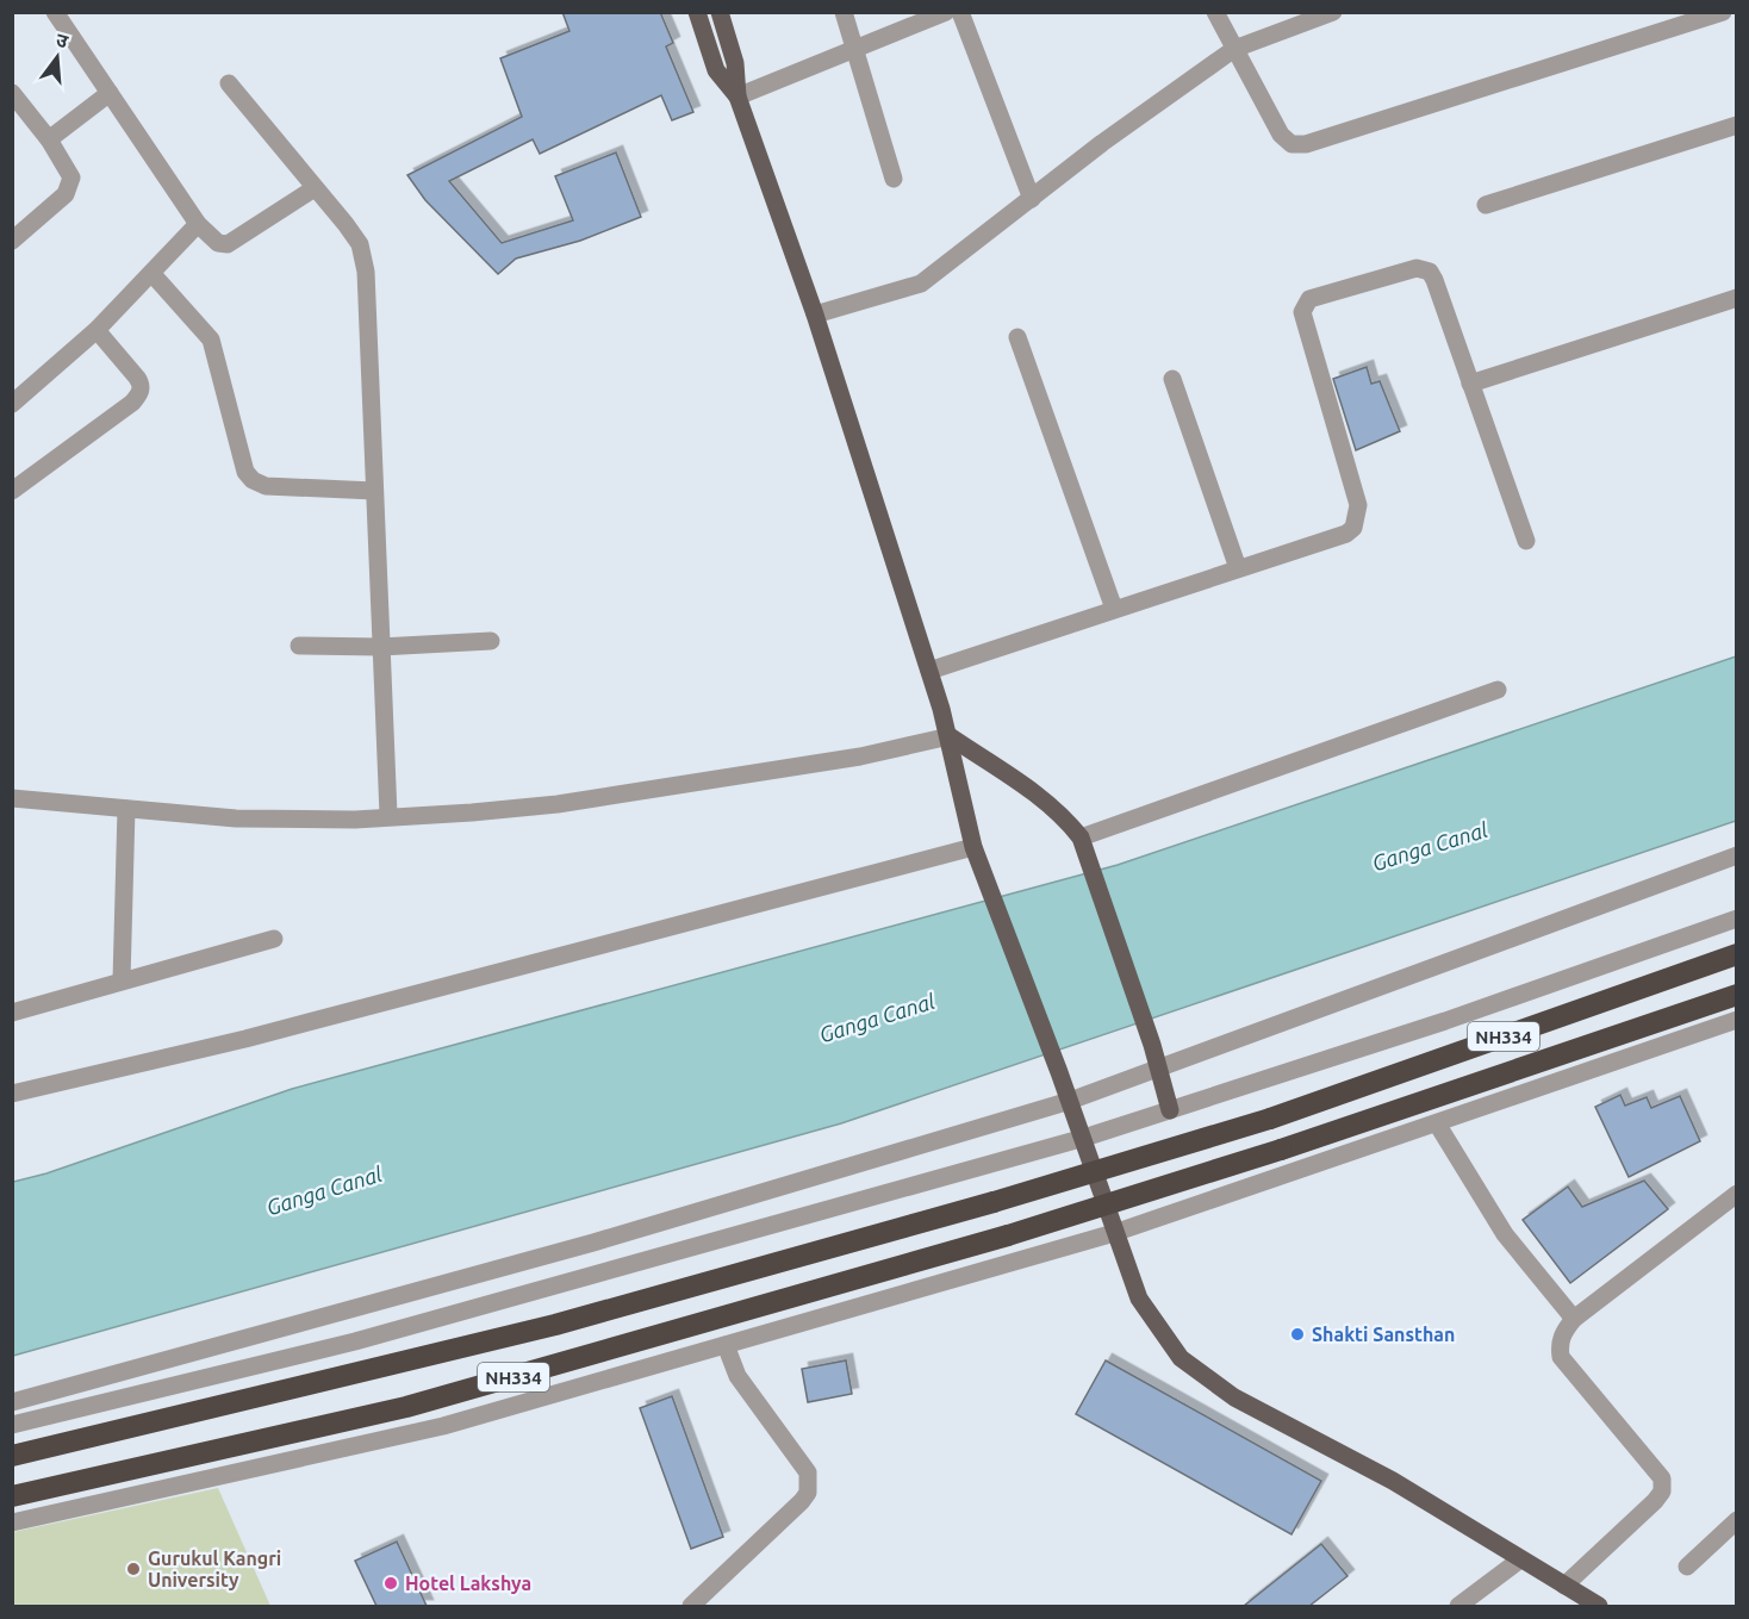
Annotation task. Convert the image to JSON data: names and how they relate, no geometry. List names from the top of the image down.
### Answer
{
  "streets": {
    "highway": ["NH334"]
  },
  "water": ["Ganga Canal"],
  "places": ["Shakti Sansthan", "Gurukul Kangri University", "Hotel Lakshya"],
  "north": "top"
}
